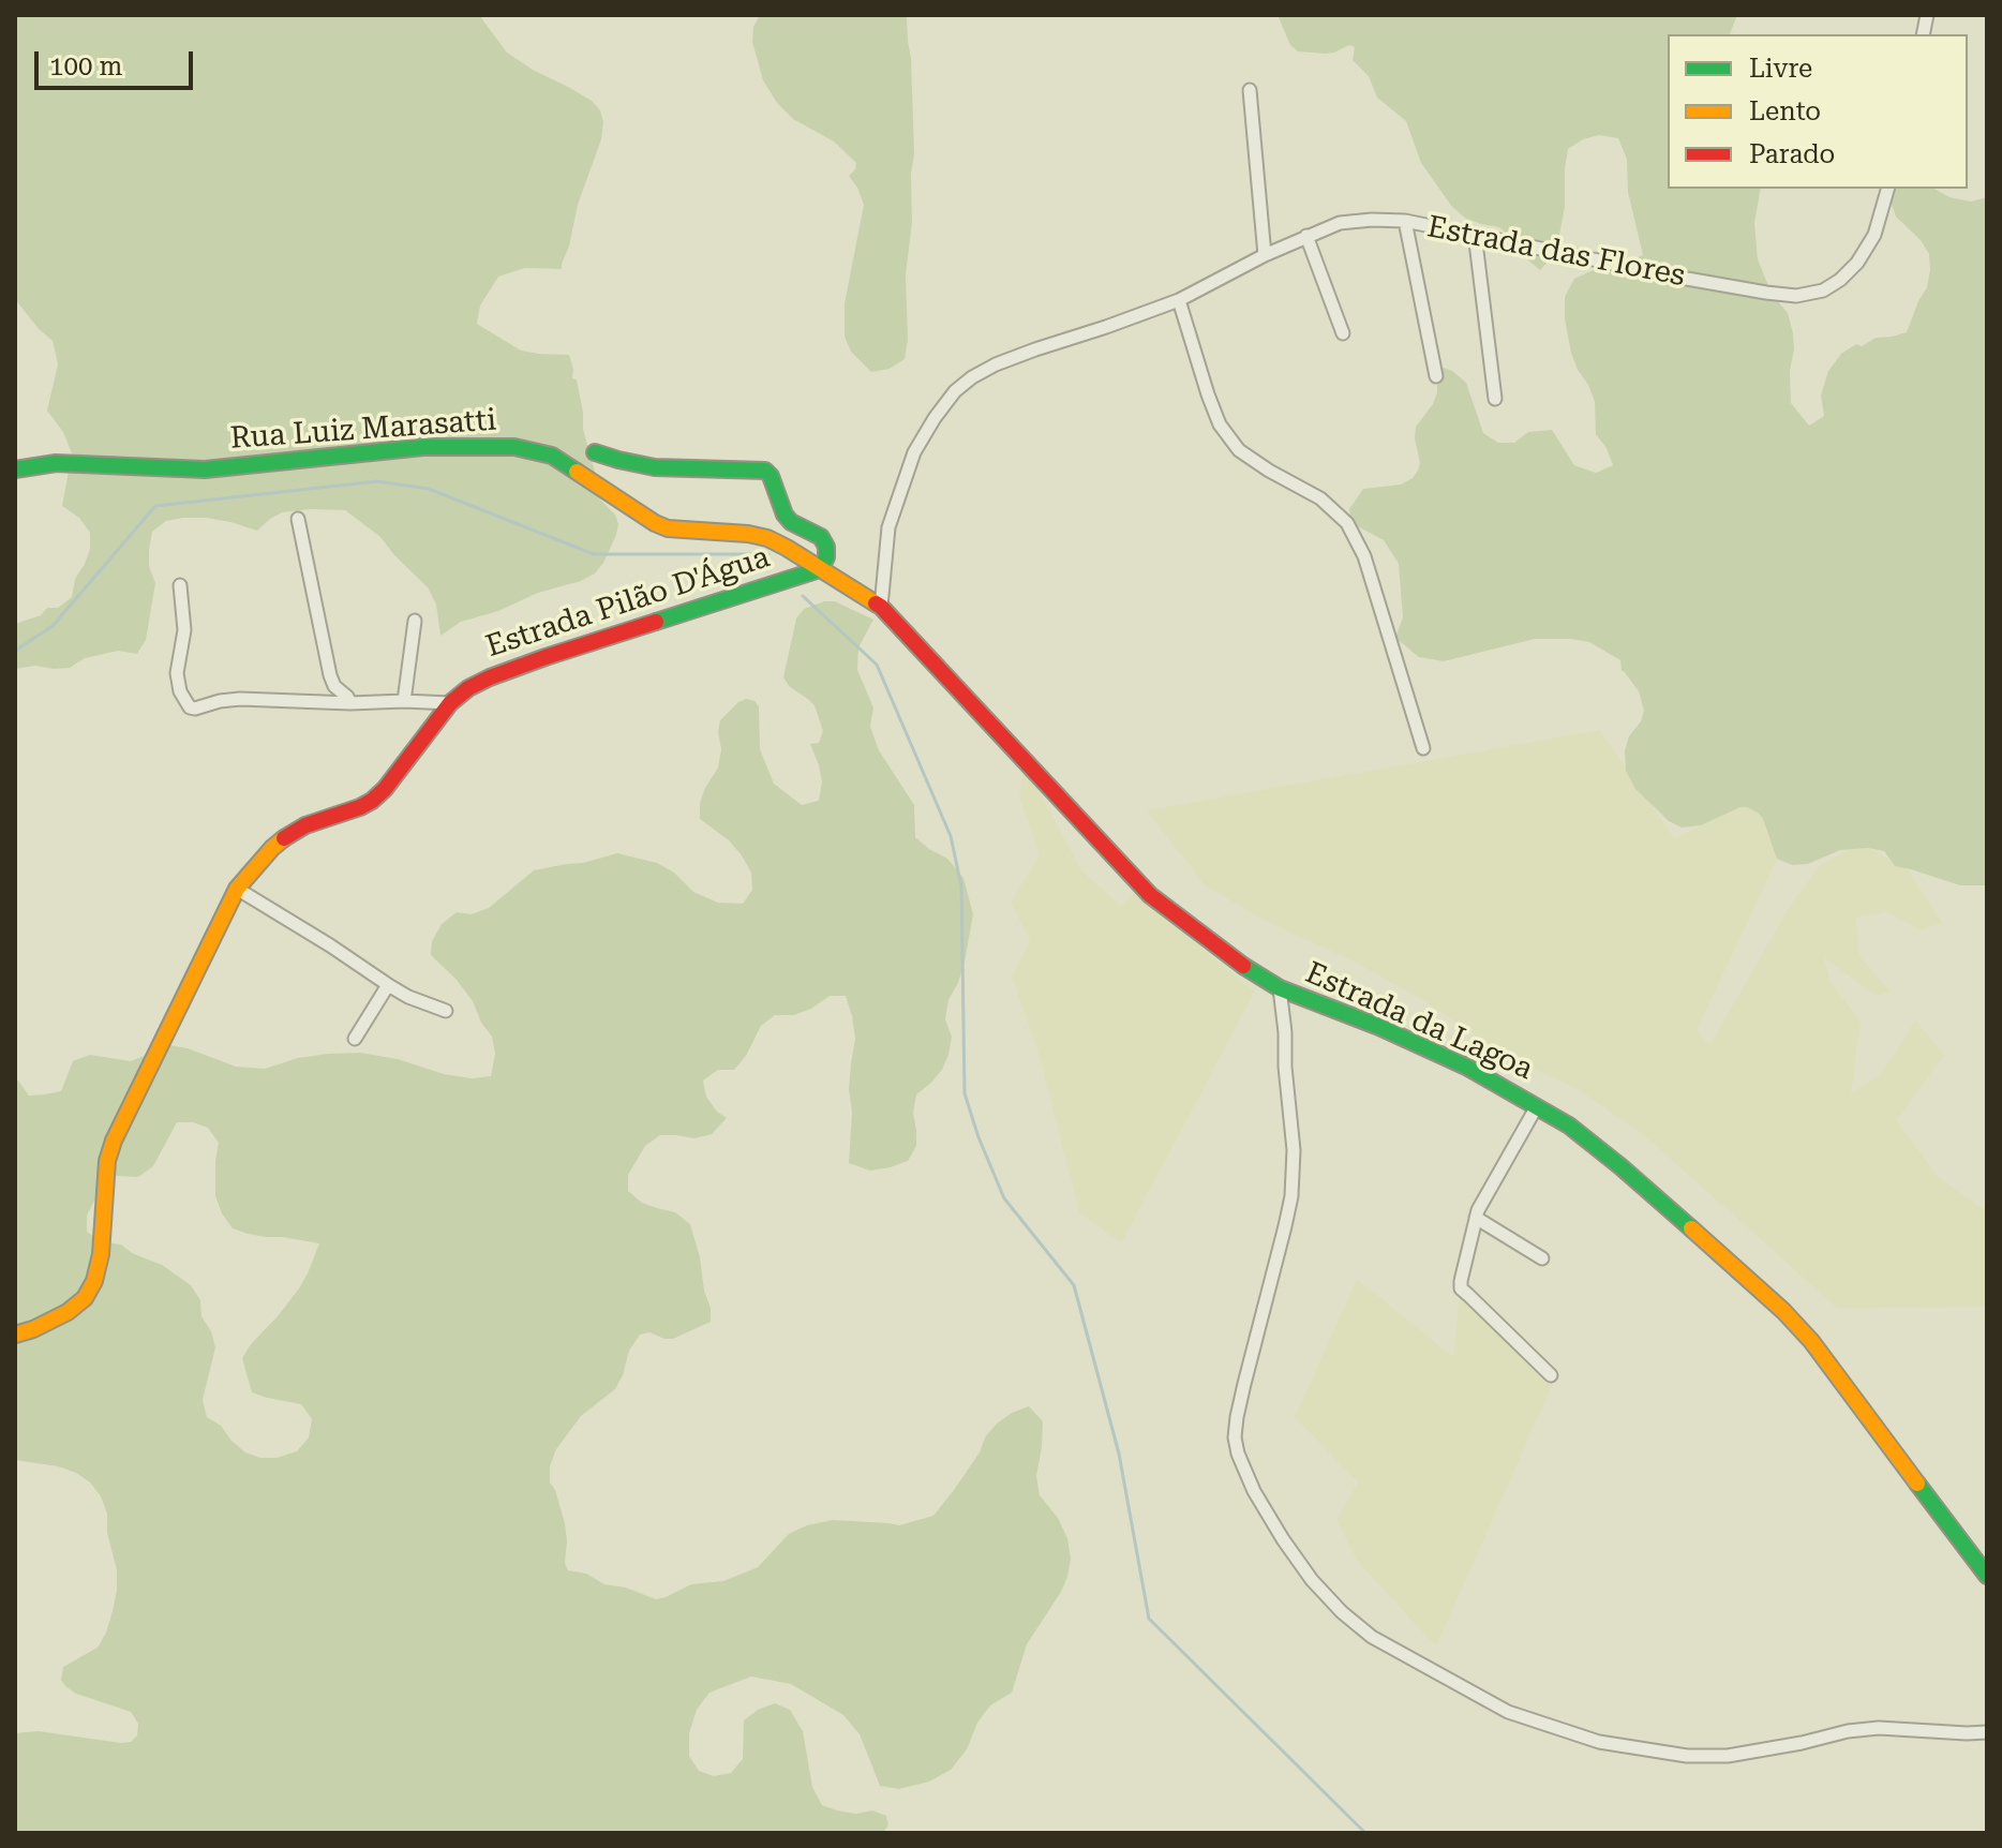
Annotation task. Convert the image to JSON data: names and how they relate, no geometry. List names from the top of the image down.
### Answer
{
  "streets": {
    "street": [
      "Estrada das Flores",
      "Rua Luiz Marasatti",
      "Estrada Pilão D'Água",
      "Estrada da Lagoa"
    ]
  },
  "crossings": [
    ["Estrada das Flores", "Rua Luiz Marasatti"],
    ["Estrada das Flores", "Estrada da Lagoa"],
    ["Rua Luiz Marasatti", "Estrada Pilão D'Água"],
    ["Rua Luiz Marasatti", "Estrada da Lagoa"]
  ],
  "legend": ["Livre", "Lento", "Parado"],
  "scale_bar": "100 m"
}
